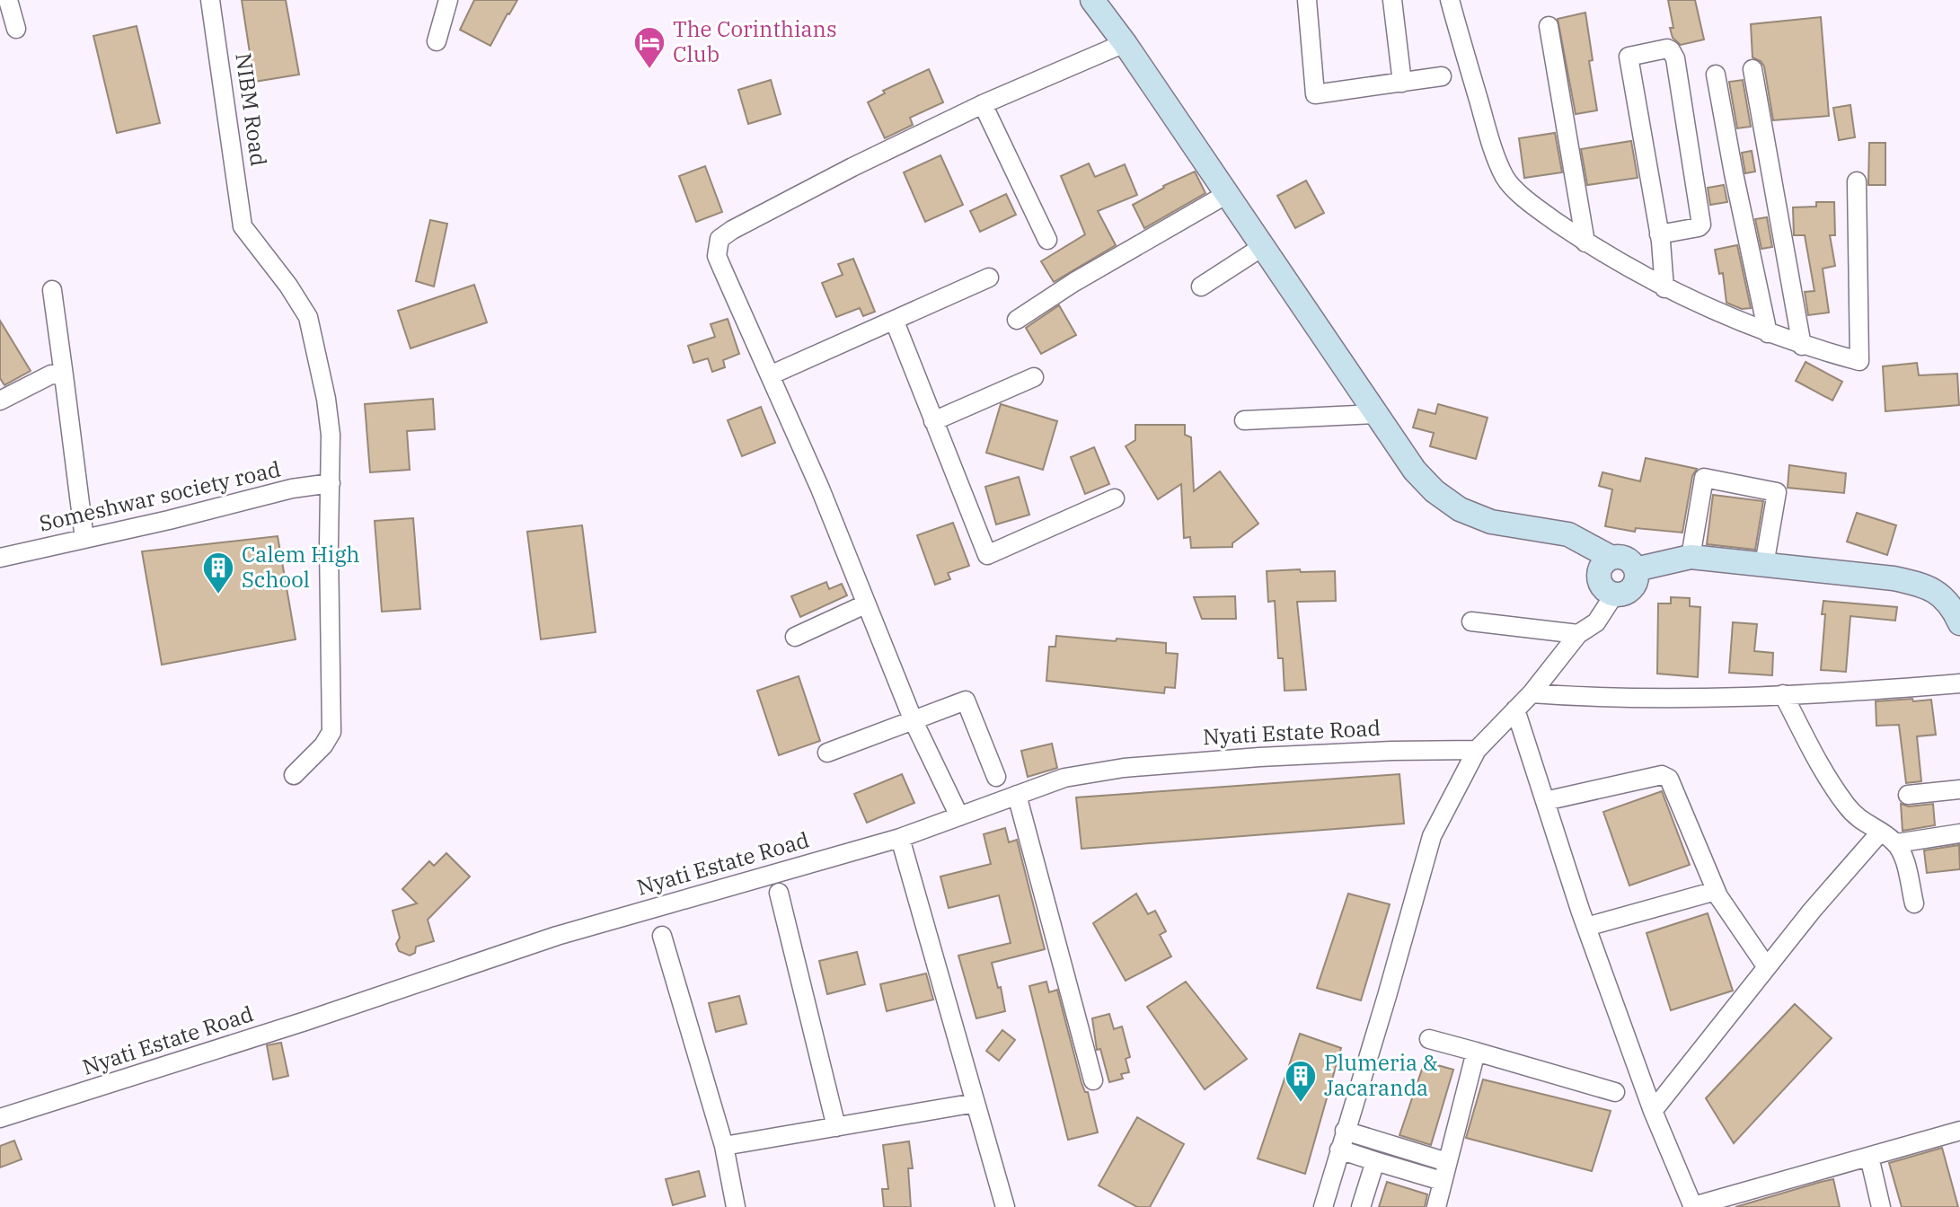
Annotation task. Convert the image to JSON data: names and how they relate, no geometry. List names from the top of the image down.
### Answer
{
  "streets": {
    "street": ["NIBM Road", "Someshwar society road", "Nyati Estate Road"]
  },
  "crossings": [
    ["NIBM Road", "Someshwar society road"]
  ],
  "places": {
    "hotel": ["The Corinthians Club"],
    "building": ["Calem High School", "Plumeria & Jacaranda"]
  }
}
